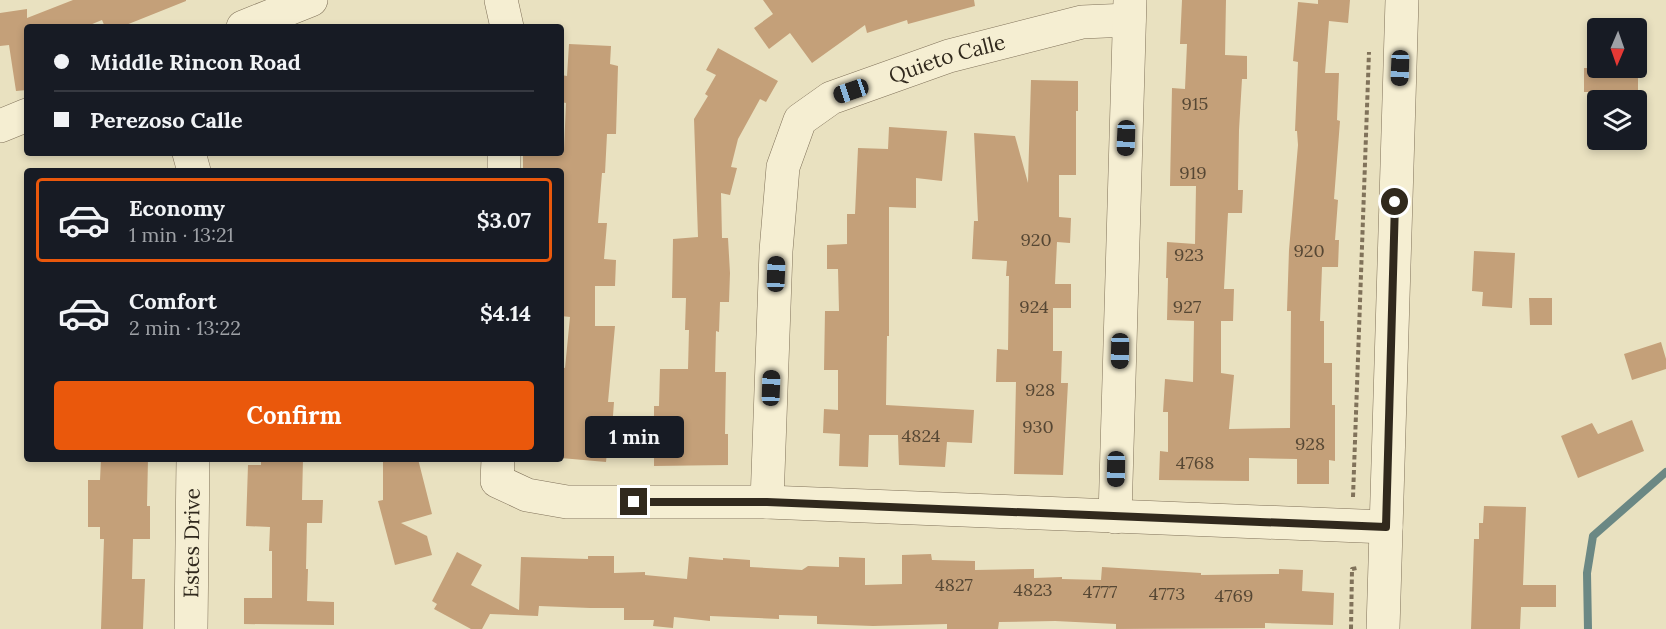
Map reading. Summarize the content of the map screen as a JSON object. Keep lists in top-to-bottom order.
{
  "streets": {
    "street": ["Quieto Calle", "Estes Drive"]
  },
  "house_numbers": [
    "915",
    "919",
    "920",
    "920",
    "923",
    "924",
    "927",
    "928",
    "930",
    "4824",
    "928",
    "4768",
    "4827",
    "4823",
    "4777",
    "4773",
    "4769"
  ],
  "north": "bottom",
  "page": {
    "banner": ["Middle Rincon Road", "Perezoso Calle"],
    "list": [
      {
        "name": "Economy",
        "note": "1 min · 13:21",
        "value": "$3.07"
      },
      {
        "name": "Comfort",
        "note": "2 min · 13:22",
        "value": "$4.14"
      }
    ],
    "buttons": "Confirm",
    "bubble": "1 min"
  }
}
